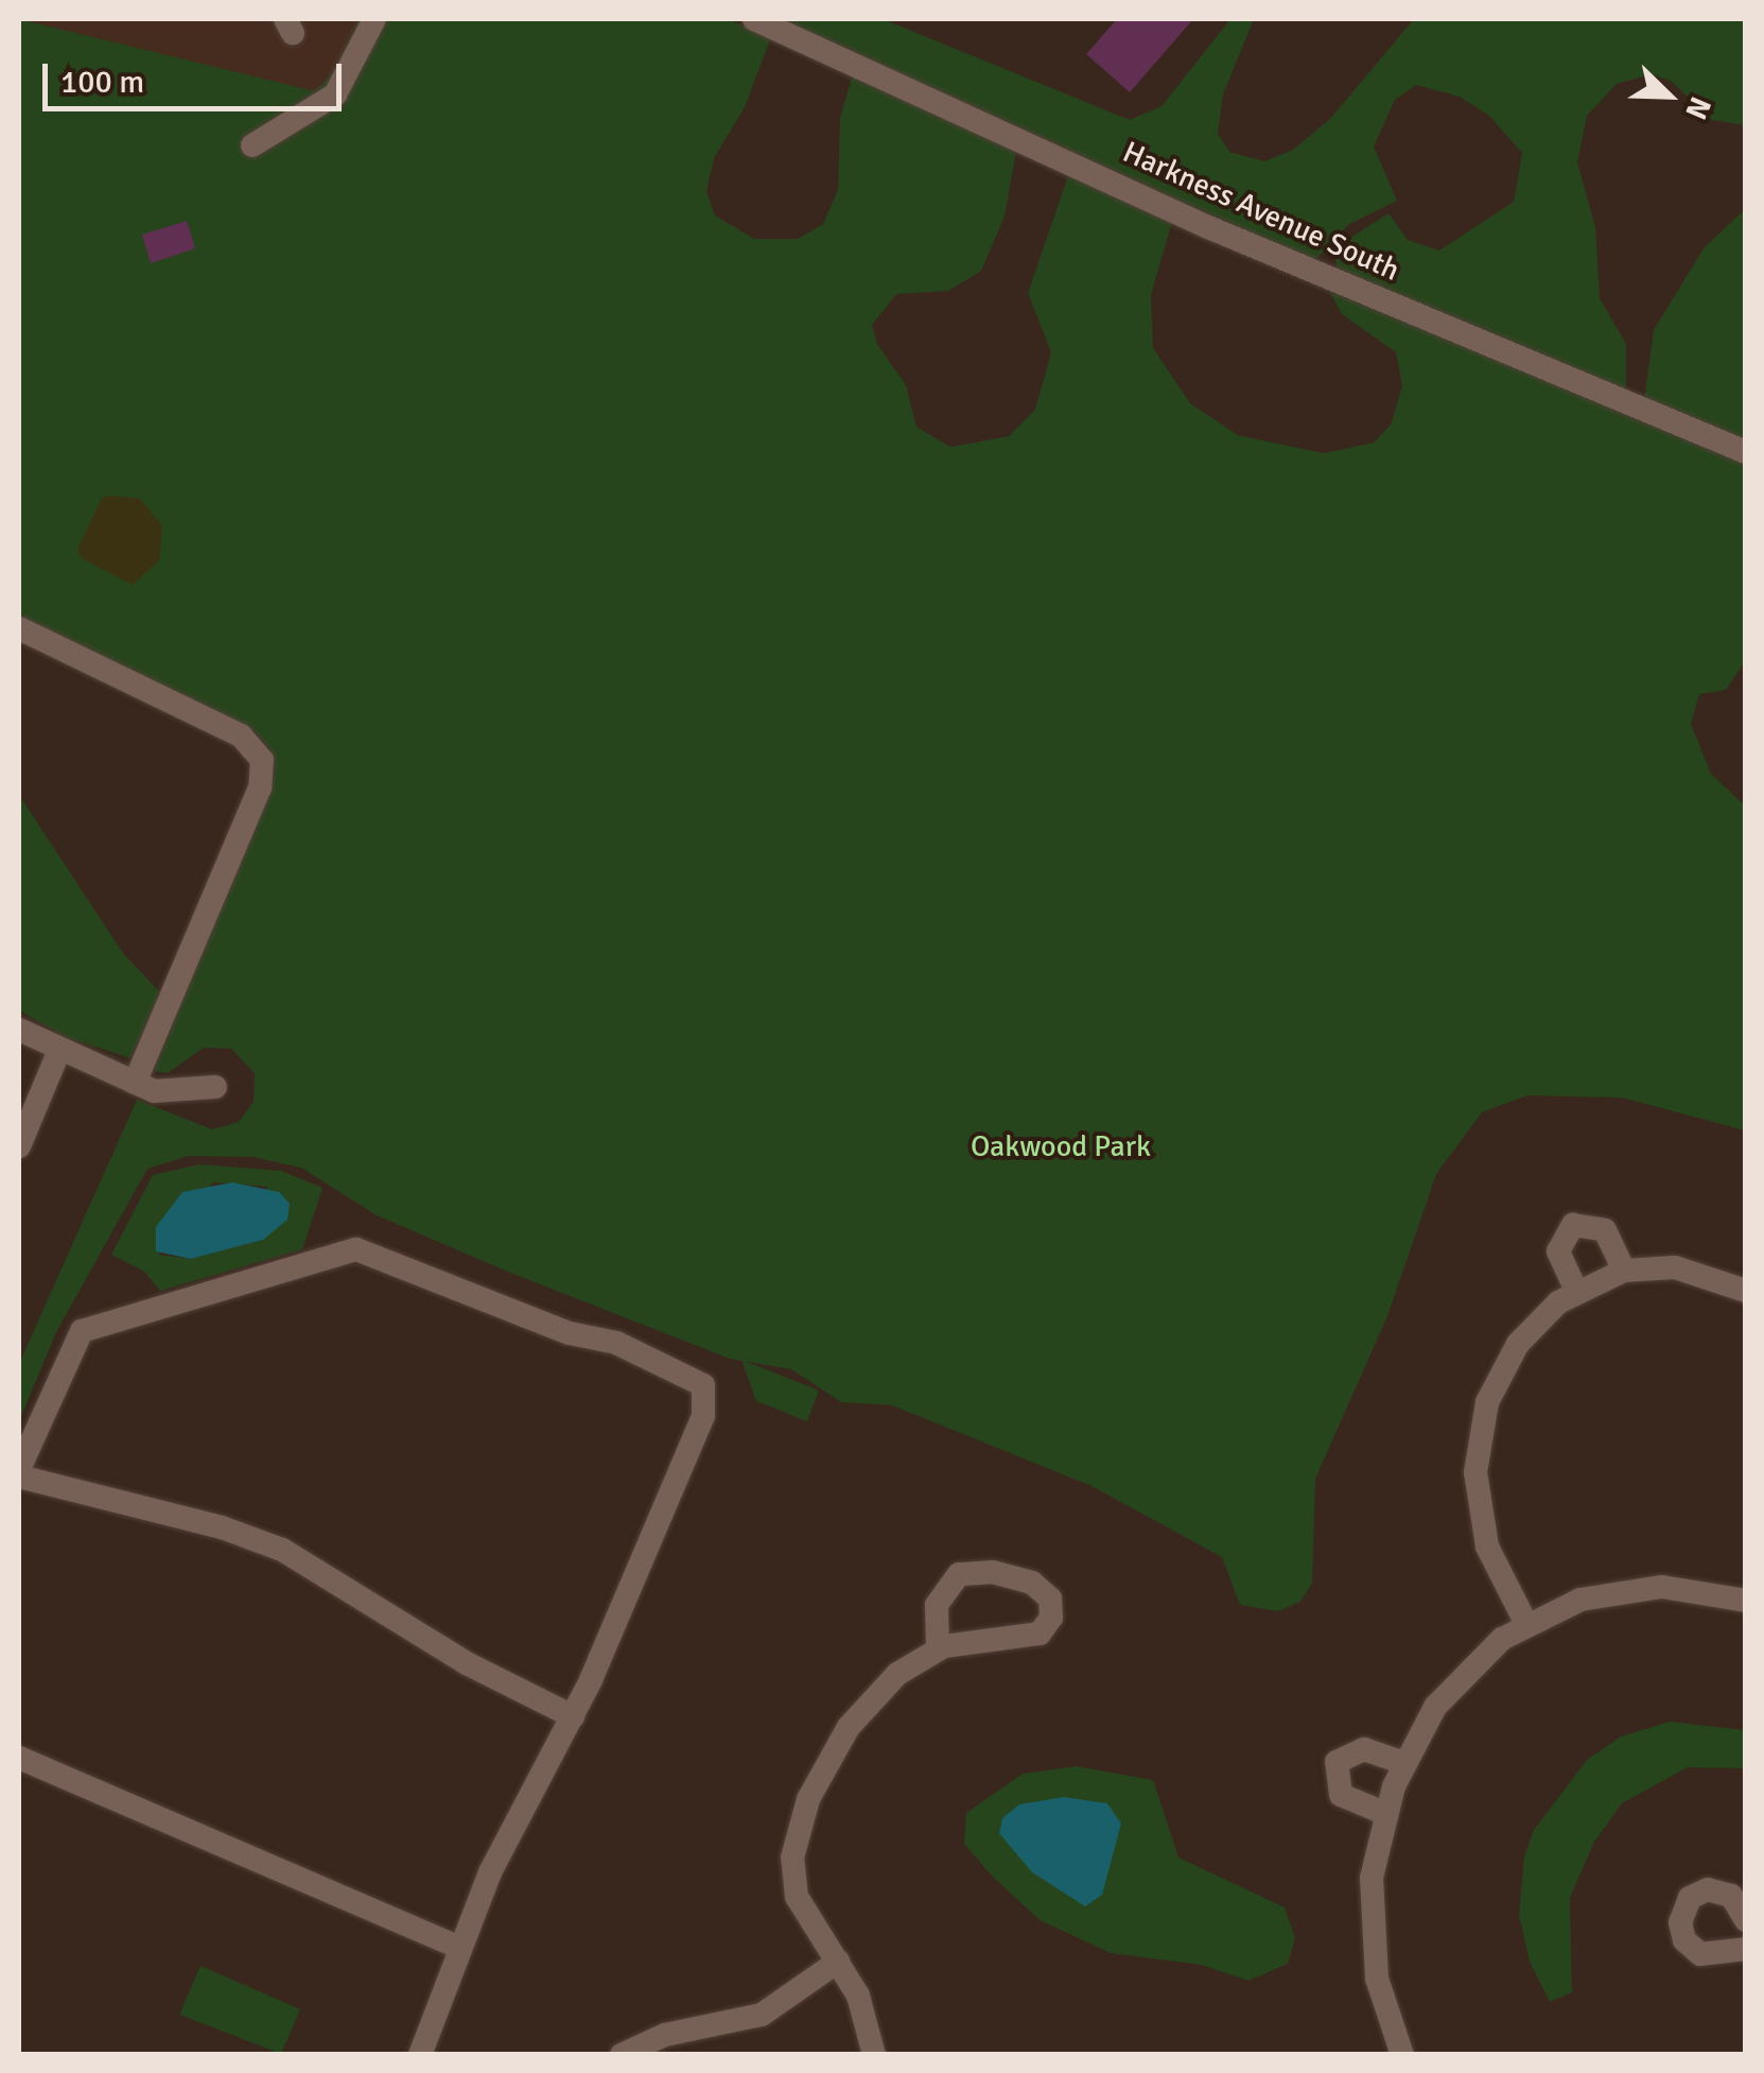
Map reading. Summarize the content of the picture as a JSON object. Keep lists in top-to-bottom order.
{
  "streets": {
    "street": ["Harkness Avenue South"]
  },
  "parks": ["Oakwood Park"],
  "scale_bar": "100 m",
  "north": "bottom right"
}
